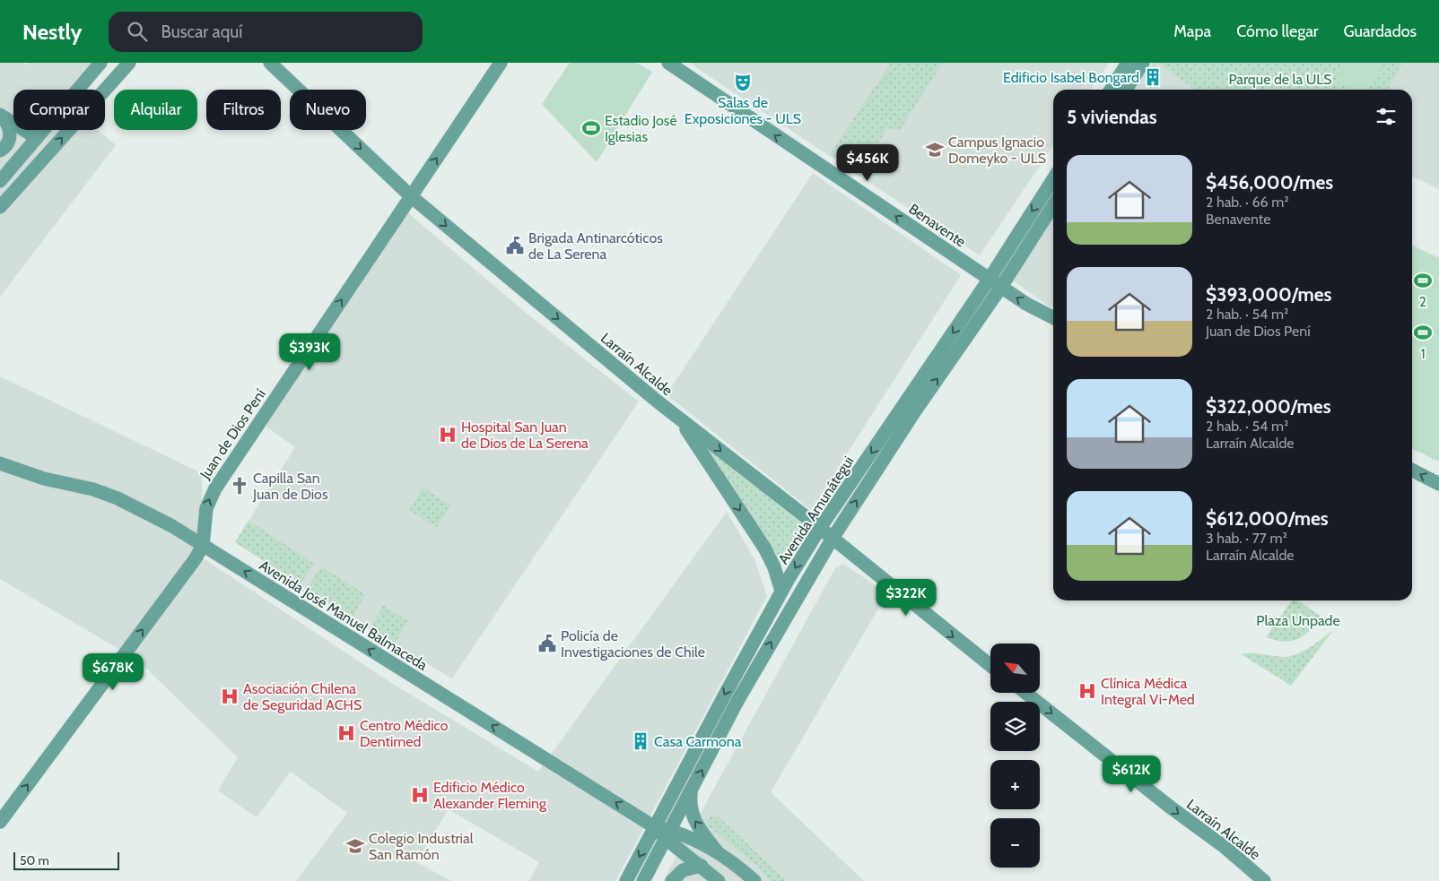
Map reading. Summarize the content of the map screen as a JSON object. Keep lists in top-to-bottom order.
{
  "streets": {
    "main road": [
      "Benavente",
      "Larraín Alcalde",
      "Juan de Dios Pení",
      "Avenida Amunátegui",
      "Avenida José Manuel Balmaceda"
    ]
  },
  "crossings": [
    ["Benavente", "Avenida Amunátegui"],
    ["Larraín Alcalde", "Juan de Dios Pení"],
    ["Larraín Alcalde", "Avenida Amunátegui"],
    ["Juan de Dios Pení", "Avenida José Manuel Balmaceda"],
    ["Avenida Amunátegui", "Avenida José Manuel Balmaceda"]
  ],
  "one_way": [
    "Benavente",
    "Larraín Alcalde",
    "Juan de Dios Pení",
    "Avenida José Manuel Balmaceda"
  ],
  "parks": ["Parque de la ULS", "Plaza Unpade"],
  "places": {
    "building": ["Edificio Isabel Bongard", "Casa Carmona"],
    "theatre": ["Salas de Exposiciones - ULS"],
    "sports": ["Estadio José Iglesias", "2", "1"],
    "school or university": ["Campus Ignacio Domeyko - ULS", "Colegio Industrial San Ramón"],
    "public building": ["Brigada Antinarcóticos de La Serena", "Policía de Investigaciones de Chile"],
    "hospital": [
      "Hospital San Juan de Dios de La Serena",
      "Clínica Médica Integral Vi-Med",
      "Asociación Chilena de Seguridad ACHS",
      "Centro Médico Dentimed",
      "Edificio Médico Alexander Fleming"
    ],
    "church": ["Capilla San Juan de Dios"]
  },
  "scale_bar": "50 m",
  "north": "top left",
  "page": {
    "header": "Nestly",
    "search": "Buscar aquí",
    "nav": ["Mapa", "Cómo llegar", "Guardados"],
    "chip": [
      "Comprar",
      "Alquilar",
      "Filtros",
      "Nuevo"
    ],
    "heading": "5 viviendas",
    "list": [
      {
        "name": "$456,000/mes",
        "note": "2 hab. · 66 m² · Benavente"
      },
      {
        "name": "$393,000/mes",
        "note": "2 hab. · 54 m² · Juan de Dios Pení"
      },
      {
        "name": "$322,000/mes",
        "note": "2 hab. · 54 m² · Larraín Alcalde"
      },
      {
        "name": "$612,000/mes",
        "note": "3 hab. · 77 m² · Larraín Alcalde"
      }
    ],
    "price": [
      "$456K",
      "$393K",
      "$322K",
      "$678K",
      "$612K"
    ],
    "map_buttons": ["+", "−"],
    "scale": "50 m"
  }
}
